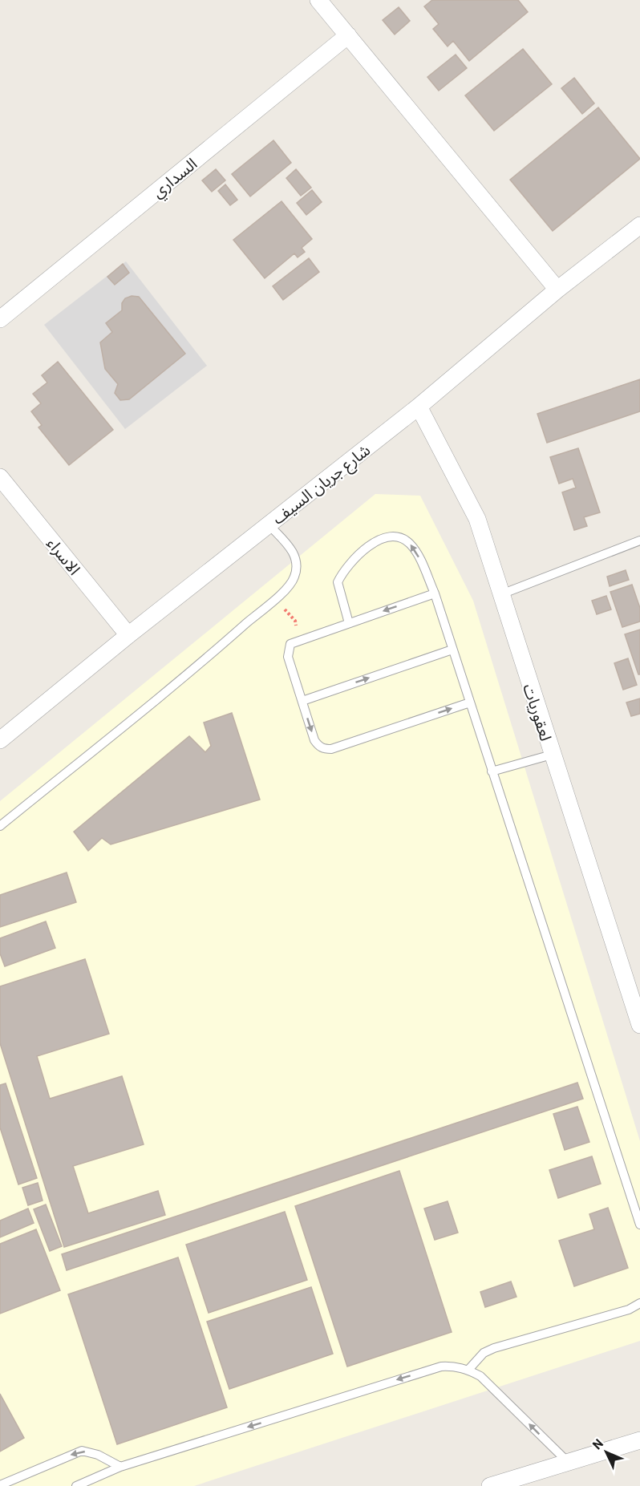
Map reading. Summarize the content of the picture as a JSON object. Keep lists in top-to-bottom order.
{
  "streets": {
    "street": [
      "السداري",
      "شارع جريان السيف",
      "الاسراء",
      "لعقوريات"
    ]
  },
  "crossings": [
    ["شارع جريان السيف", "الاسراء"],
    ["شارع جريان السيف", "لعقوريات"]
  ],
  "north": "top left"
}
